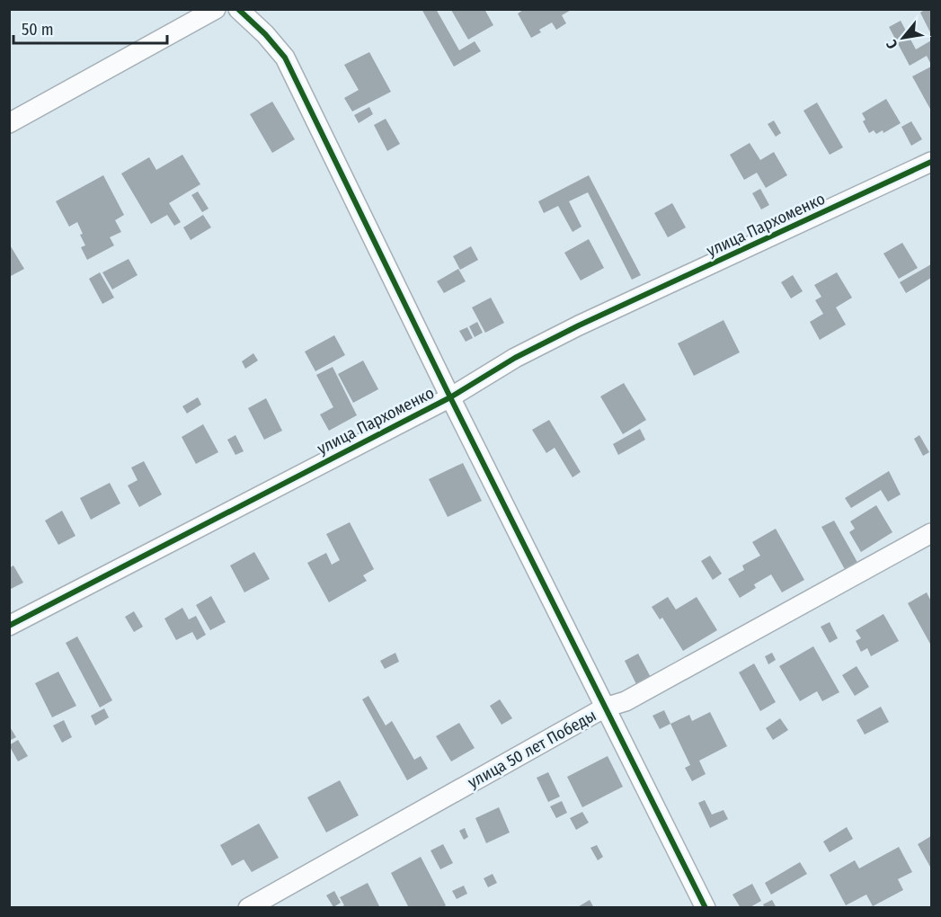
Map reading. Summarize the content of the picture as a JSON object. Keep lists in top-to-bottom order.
{
  "streets": {
    "street": ["улица Пархоменко", "улица 50 лет Победы"]
  },
  "scale_bar": "50 m",
  "north": "bottom left"
}
